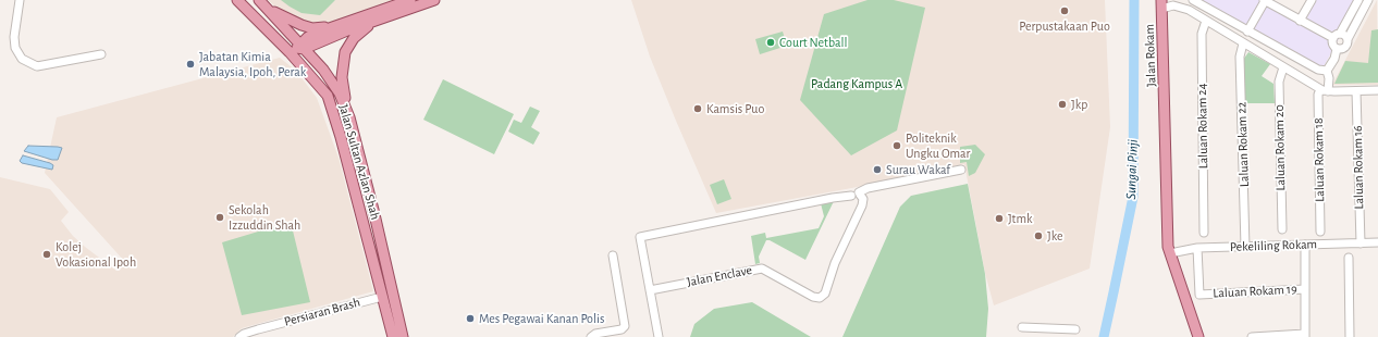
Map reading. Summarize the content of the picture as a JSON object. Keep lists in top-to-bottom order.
{
  "streets": {
    "main road": ["Jalan Rokam", "Jalan Sultan Azlan Shah"],
    "street": [
      "Laluan Rokam 24",
      "Laluan Rokam 22",
      "Laluan Rokam 20",
      "Laluan Rokam 18",
      "Laluan Rokam 16",
      "Pekeliling Rokam",
      "Jalan Enclave",
      "Laluan Rokam 19",
      "Persiaran Brash"
    ]
  },
  "crossings": [
    ["Jalan Rokam", "Laluan Rokam 24"],
    ["Jalan Rokam", "Laluan Rokam 22"],
    ["Jalan Rokam", "Laluan Rokam 20"],
    ["Jalan Rokam", "Laluan Rokam 18"],
    ["Jalan Rokam", "Pekeliling Rokam"],
    ["Laluan Rokam 22", "Pekeliling Rokam"],
    ["Jalan Sultan Azlan Shah", "Persiaran Brash"],
    ["Laluan Rokam 16", "Pekeliling Rokam"],
    ["Pekeliling Rokam", "Laluan Rokam 19"]
  ],
  "water": ["Sungai Pinji"],
  "parks": ["Padang Kampus A"],
  "places": [
    "Perpustakaan Puo",
    "Court Netball",
    "Jabatan Kimia Malaysia, Ipoh, Perak",
    "Jkp",
    "Kamsis Puo",
    "Politeknik Ungku Omar",
    "Surau Wakaf",
    "Sekolah Izzuddin Shah",
    "Jtmk",
    "Jke",
    "Kolej Vokasional Ipoh",
    "Mes Pegawai Kanan Polis"
  ]
}
